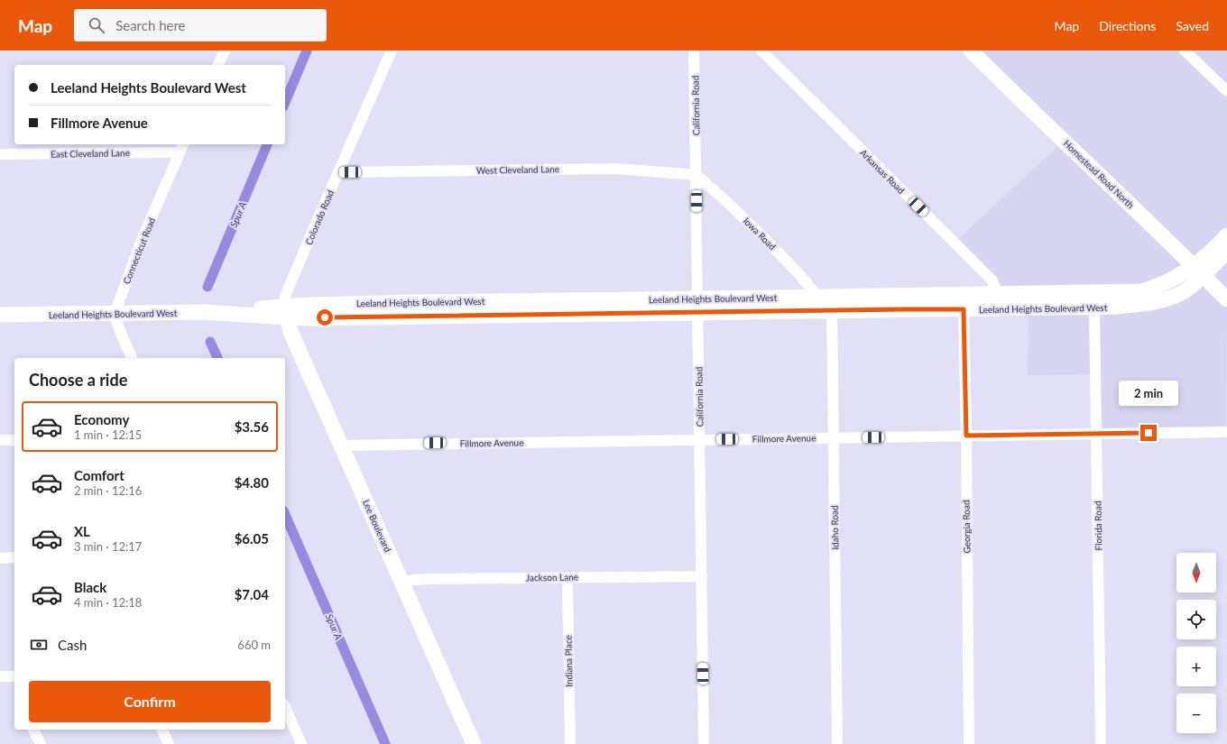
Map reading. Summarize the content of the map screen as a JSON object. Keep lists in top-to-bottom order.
{
  "streets": {
    "main road": ["Homestead Road North", "Leeland Heights Boulevard West", "Lee Boulevard"],
    "street": [
      "California Road",
      "East Cleveland Lane",
      "West Cleveland Lane",
      "Arkansas Road",
      "Colorado Road",
      "Iowa Road",
      "Connecticut Road",
      "Fillmore Avenue",
      "Florida Road",
      "Georgia Road",
      "Idaho Road",
      "Jackson Lane",
      "Indiana Place"
    ]
  },
  "crossings": [
    ["California Road", "West Cleveland Lane"],
    ["California Road", "Iowa Road"],
    ["California Road", "Leeland Heights Boulevard West"],
    ["California Road", "Fillmore Avenue"],
    ["California Road", "Jackson Lane"],
    ["East Cleveland Lane", "Connecticut Road"],
    ["West Cleveland Lane", "Colorado Road"],
    ["West Cleveland Lane", "Iowa Road"],
    ["Arkansas Road", "Leeland Heights Boulevard West"],
    ["Homestead Road North", "Leeland Heights Boulevard West"],
    ["Colorado Road", "Leeland Heights Boulevard West"],
    ["Colorado Road", "Lee Boulevard"],
    ["Iowa Road", "Leeland Heights Boulevard West"],
    ["Connecticut Road", "Leeland Heights Boulevard West"],
    ["Leeland Heights Boulevard West", "Lee Boulevard"],
    ["Leeland Heights Boulevard West", "Florida Road"],
    ["Leeland Heights Boulevard West", "Georgia Road"],
    ["Leeland Heights Boulevard West", "Idaho Road"],
    ["Fillmore Avenue", "Lee Boulevard"],
    ["Fillmore Avenue", "Florida Road"],
    ["Fillmore Avenue", "Georgia Road"],
    ["Fillmore Avenue", "Idaho Road"],
    ["Lee Boulevard", "Jackson Lane"],
    ["Jackson Lane", "Indiana Place"]
  ],
  "water": ["Spur A"],
  "north": "bottom",
  "page": {
    "header": "Map",
    "search": "Search here",
    "nav": ["Map", "Directions", "Saved"],
    "banner": ["Leeland Heights Boulevard West", "Fillmore Avenue"],
    "heading": "Choose a ride",
    "bubble": "2 min",
    "list": [
      {
        "name": "Economy",
        "note": "1 min · 12:15",
        "value": "$3.56"
      },
      {
        "name": "Comfort",
        "note": "2 min · 12:16",
        "value": "$4.80"
      },
      {
        "name": "XL",
        "note": "3 min · 12:17",
        "value": "$6.05"
      },
      {
        "name": "Black",
        "note": "4 min · 12:18",
        "value": "$7.04"
      }
    ],
    "map_buttons": ["+", "−"],
    "pay": ["Cash", "660 m"],
    "buttons": "Confirm"
  }
}
